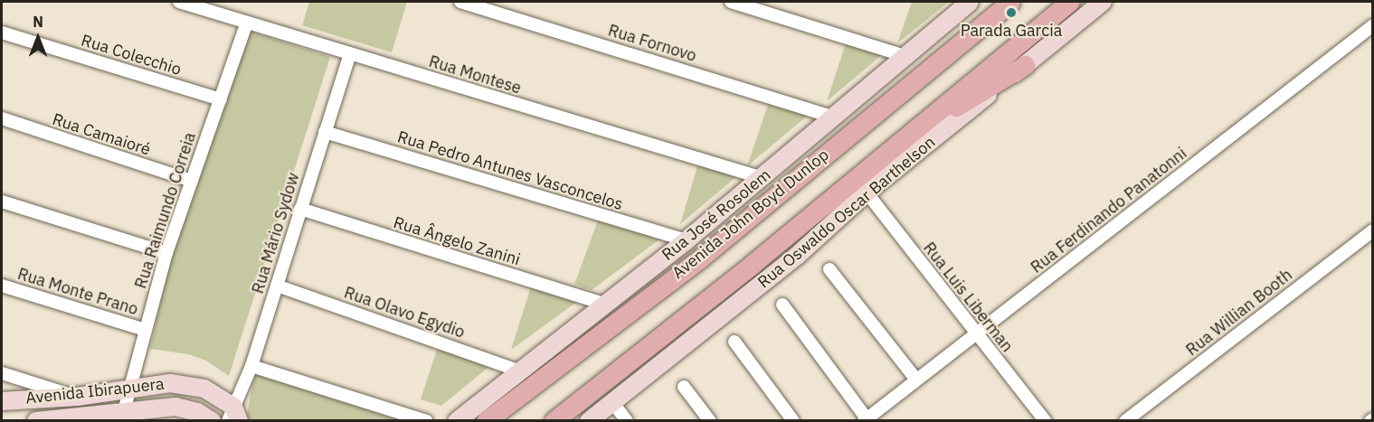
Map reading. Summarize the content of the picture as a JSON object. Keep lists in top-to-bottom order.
{
  "streets": {
    "main road": ["Avenida John Boyd Dunlop"],
    "street": [
      "Rua Fornovo",
      "Rua Colecchio",
      "Rua Montese",
      "Rua Camaioré",
      "Rua Pedro Antunes Vasconcelos",
      "Rua Raimundo Correia",
      "Rua Ferdinando Panatonni",
      "Rua Oswaldo Oscar Barthelson",
      "Rua José Rosolem",
      "Rua Mário Sydow",
      "Rua Ângelo Zanini",
      "Rua Monte Prano",
      "Rua Luis Liberman",
      "Rua Olavo Egydio",
      "Rua Willian Booth",
      "Avenida Ibirapuera"
    ]
  },
  "crossings": [
    ["Rua Fornovo", "Rua José Rosolem"],
    ["Rua Colecchio", "Rua Raimundo Correia"],
    ["Rua Montese", "Rua Raimundo Correia"],
    ["Rua Montese", "Rua José Rosolem"],
    ["Rua Montese", "Rua Mário Sydow"],
    ["Rua Camaioré", "Rua Raimundo Correia"],
    ["Rua Pedro Antunes Vasconcelos", "Rua José Rosolem"],
    ["Rua Pedro Antunes Vasconcelos", "Rua Mário Sydow"],
    ["Rua Raimundo Correia", "Rua Monte Prano"],
    ["Rua Raimundo Correia", "Avenida Ibirapuera"],
    ["Rua Ferdinando Panatonni", "Rua Luis Liberman"],
    ["Rua Oswaldo Oscar Barthelson", "Rua Luis Liberman"],
    ["Rua José Rosolem", "Rua Ângelo Zanini"],
    ["Rua José Rosolem", "Rua Olavo Egydio"],
    ["Rua Mário Sydow", "Rua Ângelo Zanini"],
    ["Rua Mário Sydow", "Rua Olavo Egydio"],
    ["Rua Mário Sydow", "Avenida Ibirapuera"]
  ],
  "places": ["Parada Garcia"],
  "north": "top"
}
